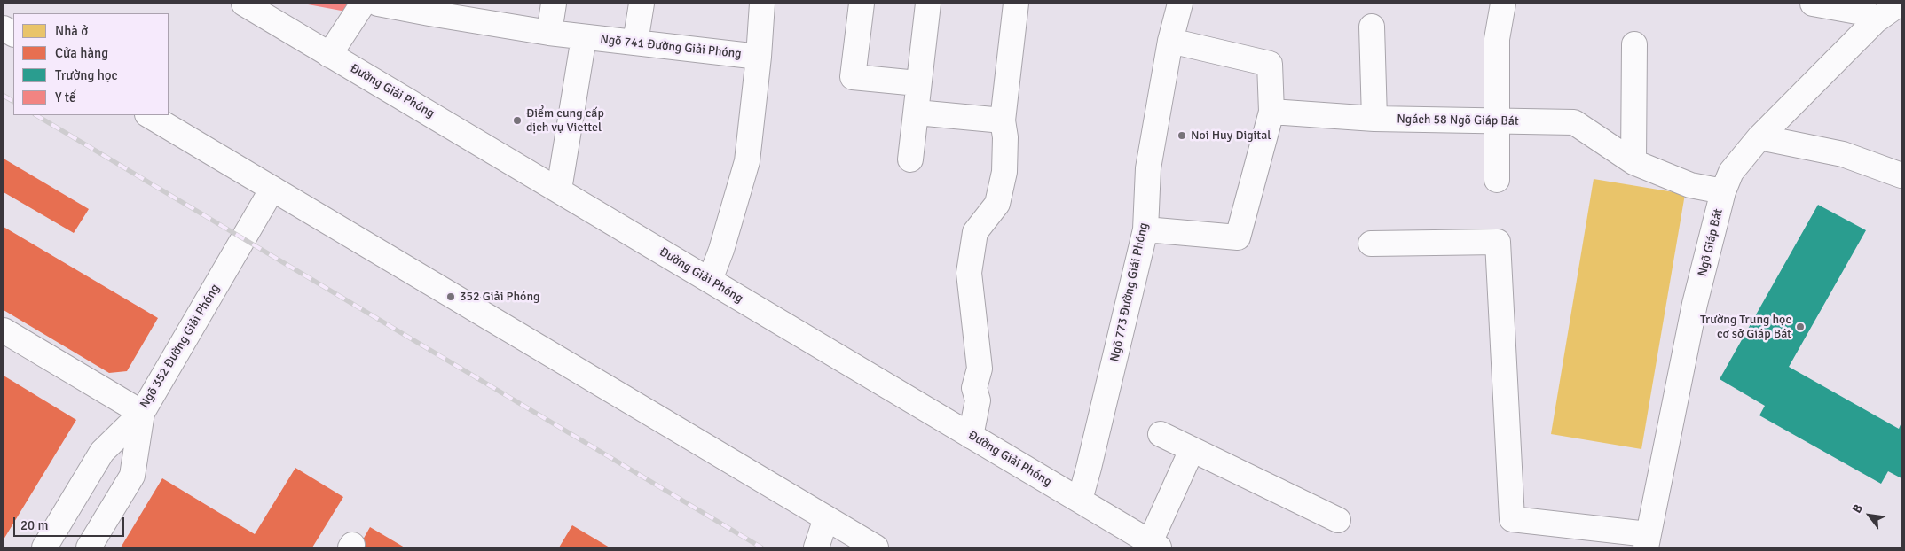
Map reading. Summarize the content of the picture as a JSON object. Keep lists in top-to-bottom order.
{
  "streets": {
    "main road": [
      "Ngõ 741 Đường Giải Phóng",
      "Đường Giải Phóng",
      "Ngách 58 Ngõ Giáp Bát",
      "Ngõ Giáp Bát",
      "Ngõ 773 Đường Giải Phóng",
      "Ngõ 352 Đường Giải Phóng"
    ]
  },
  "crossings": [
    ["Ngõ 741 Đường Giải Phóng", "Đường Giải Phóng"],
    ["Đường Giải Phóng", "Ngõ 773 Đường Giải Phóng"],
    ["Ngách 58 Ngõ Giáp Bát", "Ngõ Giáp Bát"]
  ],
  "places": [
    "Điểm cung cấp dịch vụ Viettel",
    "Noi Huy Digital",
    "352 Giải Phóng",
    "Trường Trung học cơ sở Giáp Bát"
  ],
  "legend": [
    "Nhà ở",
    "Cửa hàng",
    "Trường học",
    "Y tế"
  ],
  "scale_bar": "20 m",
  "north": "top left"
}
